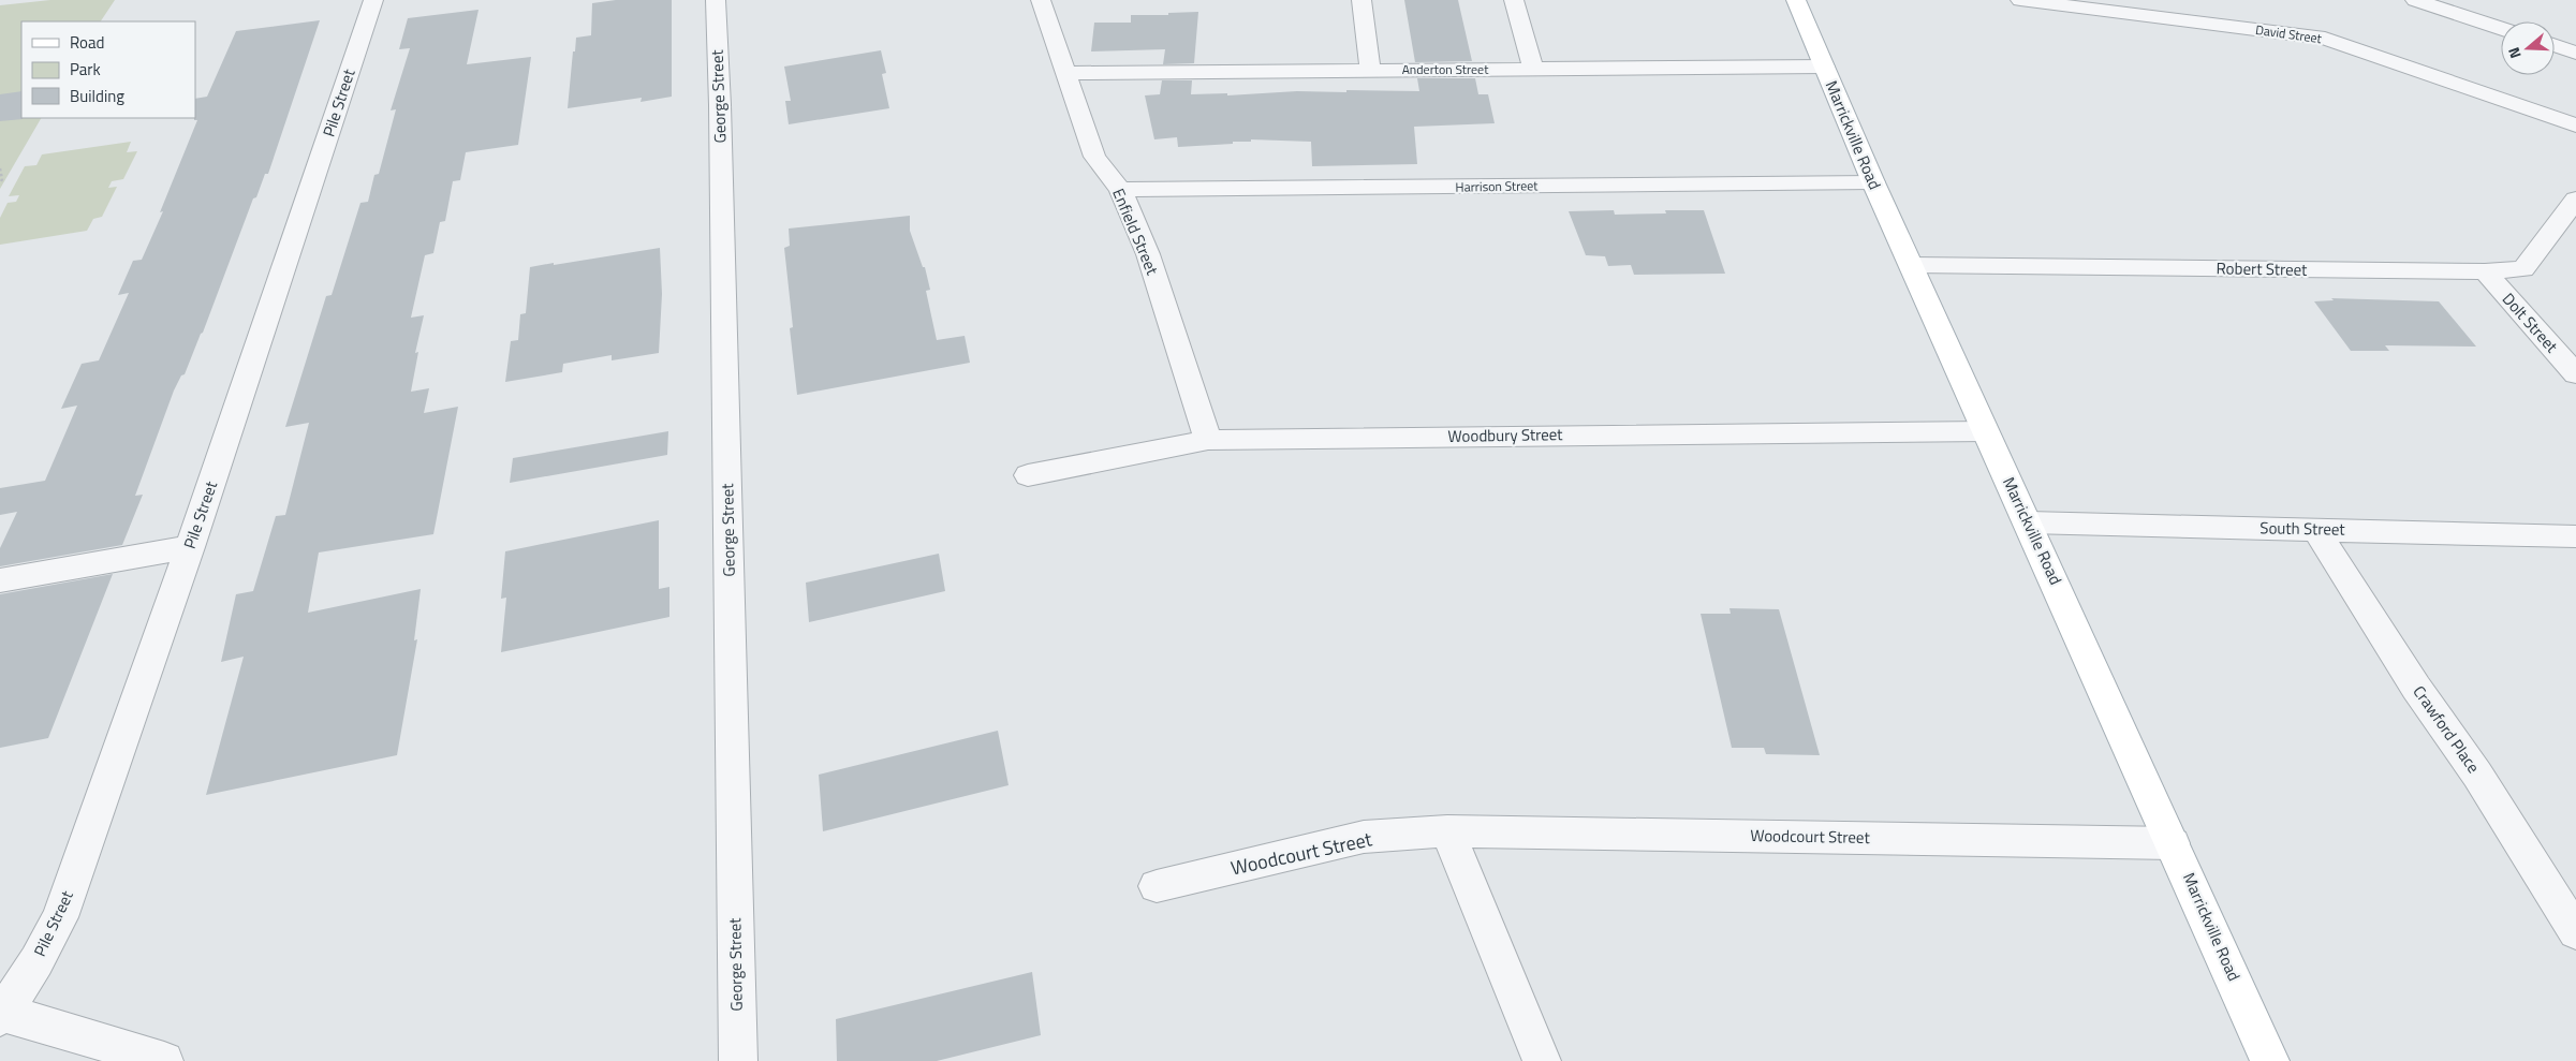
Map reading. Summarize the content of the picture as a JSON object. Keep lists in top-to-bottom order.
{
  "streets": {
    "main road": ["Marrickville Road"],
    "street": [
      "David Street",
      "Anderton Street",
      "George Street",
      "Pile Street",
      "Harrison Street",
      "Enfield Street",
      "Robert Street",
      "Dolt Street",
      "Woodbury Street",
      "South Street",
      "Crawford Place",
      "Woodcourt Street"
    ]
  },
  "crossings": [
    ["Anderton Street", "Marrickville Road"],
    ["Anderton Street", "Enfield Street"],
    ["Marrickville Road", "Harrison Street"],
    ["Marrickville Road", "Robert Street"],
    ["Marrickville Road", "Woodbury Street"],
    ["Marrickville Road", "South Street"],
    ["Marrickville Road", "Woodcourt Street"],
    ["Harrison Street", "Enfield Street"],
    ["Enfield Street", "Woodbury Street"],
    ["Robert Street", "Dolt Street"],
    ["South Street", "Crawford Place"]
  ],
  "legend": ["Road", "Park", "Building"],
  "north": "left"
}
